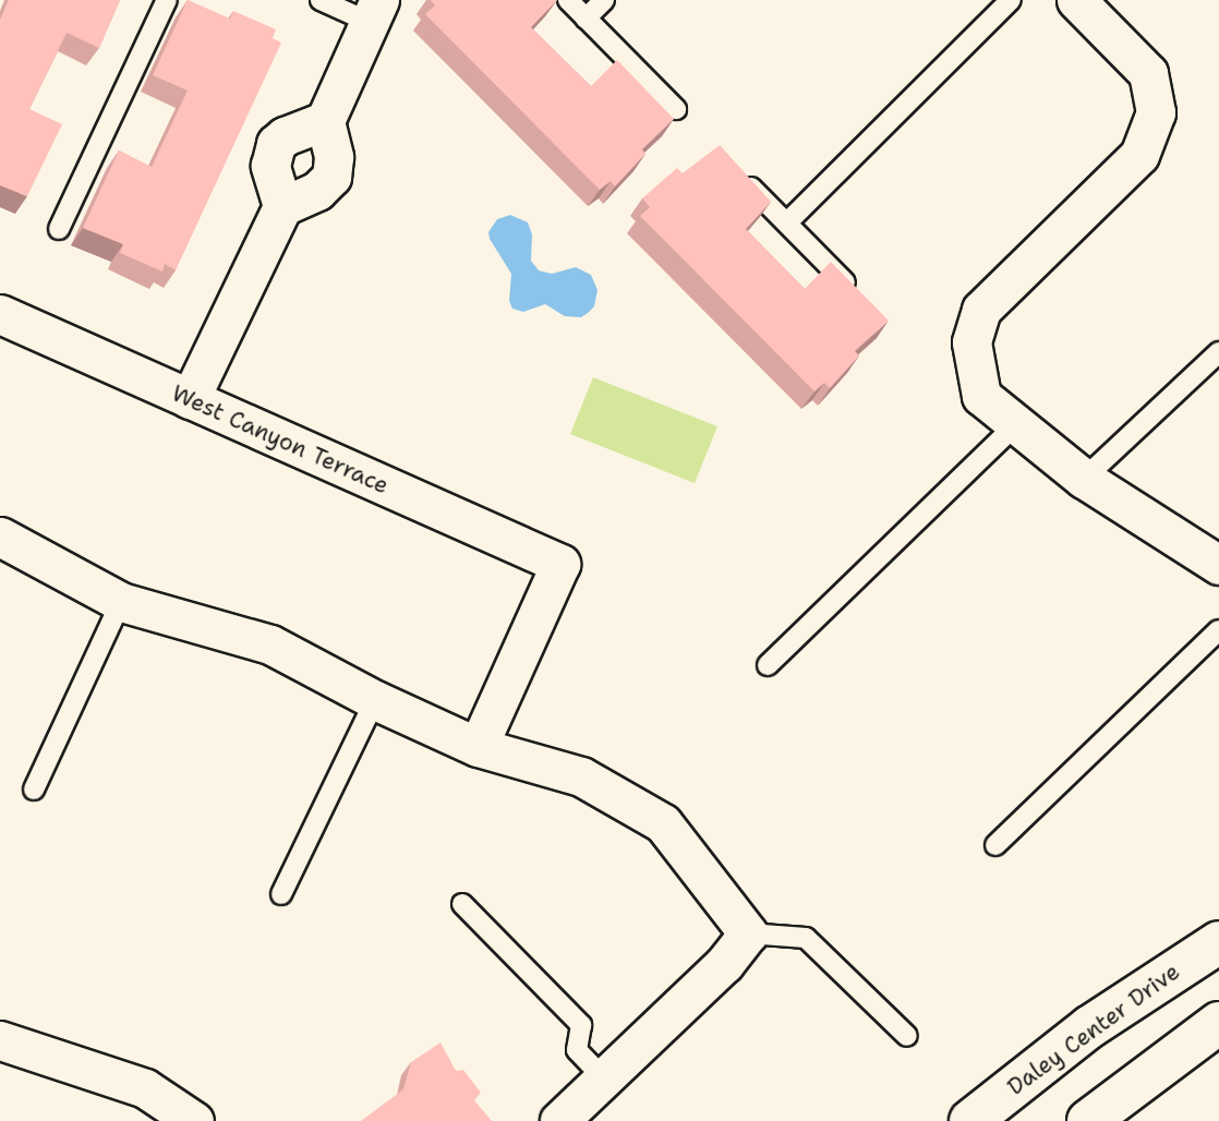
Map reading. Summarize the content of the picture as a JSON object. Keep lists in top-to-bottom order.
{
  "streets": {
    "main road": ["Daley Center Drive"],
    "street": ["West Canyon Terrace"]
  }
}
